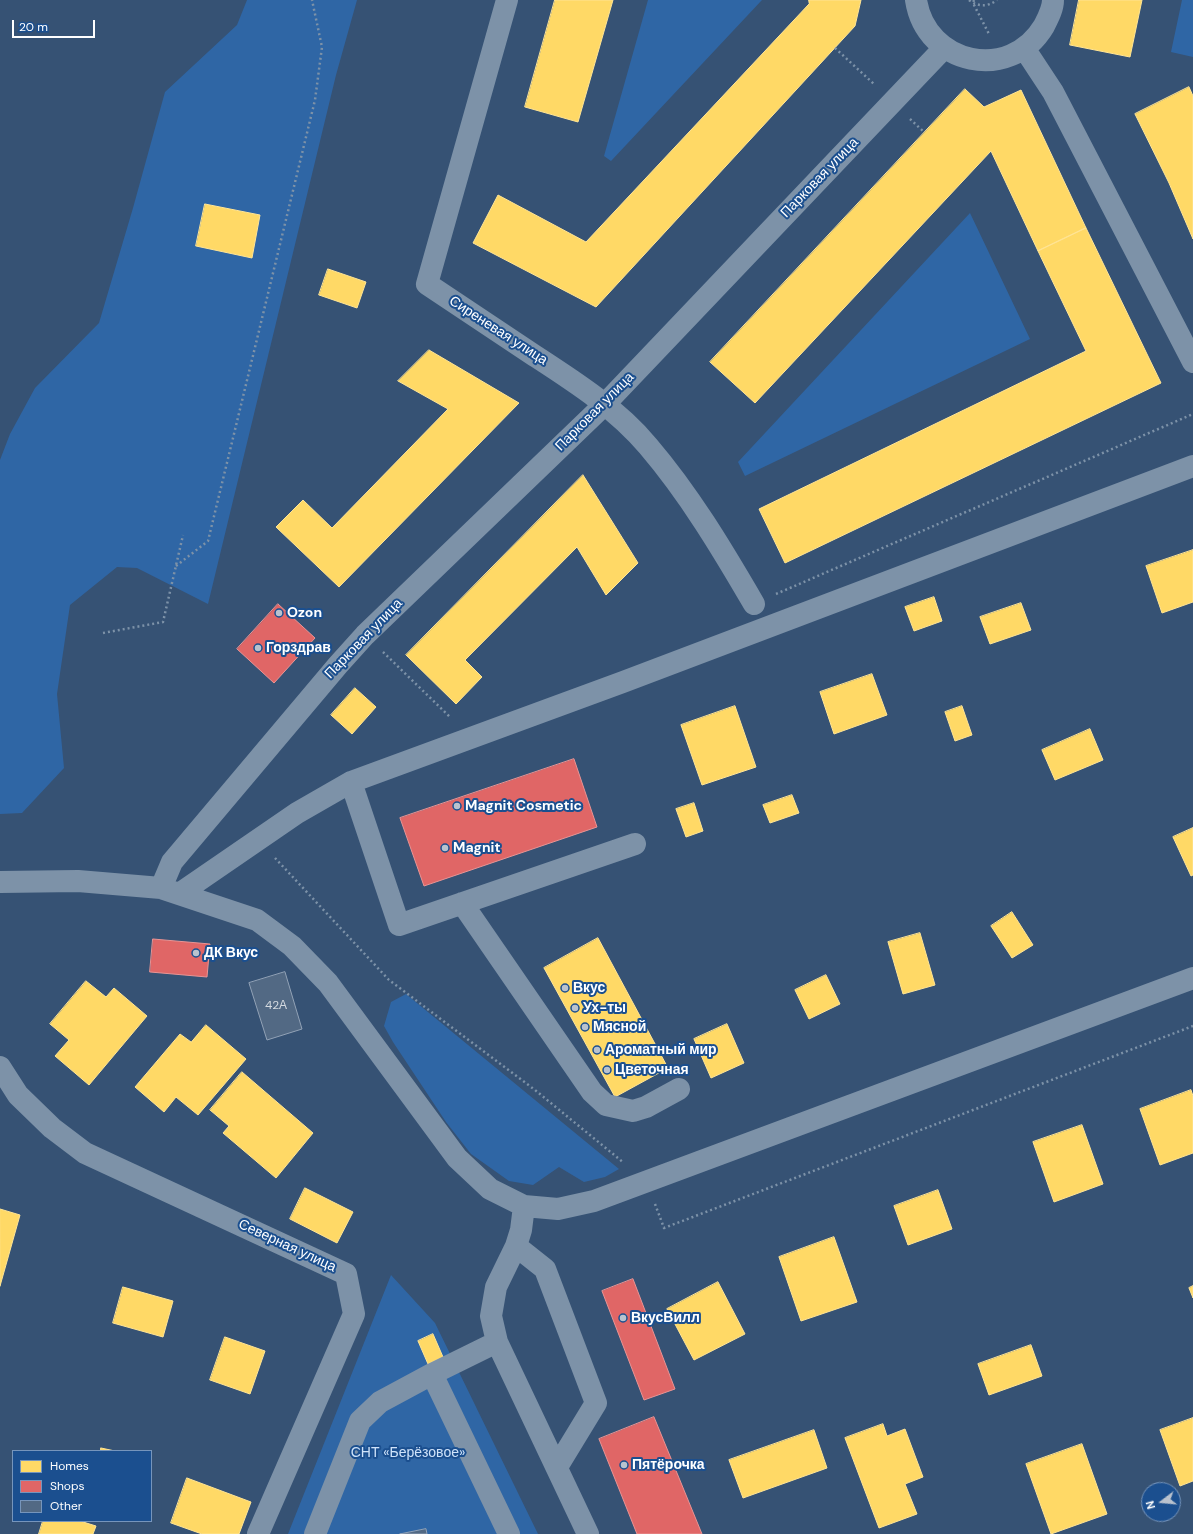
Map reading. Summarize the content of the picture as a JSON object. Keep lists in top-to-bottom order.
{
  "streets": {
    "street": ["Парковая улица", "Сиреневая улица", "Северная улица"]
  },
  "crossings": [
    ["Парковая улица", "Сиреневая улица"]
  ],
  "parks": ["СНТ «Берёзовое»"],
  "places": [
    "Ozon",
    "Горздрав",
    "Magnit Cosmetic",
    "Magnit",
    "ДК Вкус",
    "Вкус",
    "Ух-ты",
    "Мясной",
    "Ароматный мир",
    "Цветочная",
    "ВкусВилл",
    "Пятёрочка"
  ],
  "house_numbers": ["42А"],
  "legend": ["Homes", "Shops", "Other"],
  "scale_bar": "20 m",
  "north": "left"
}
